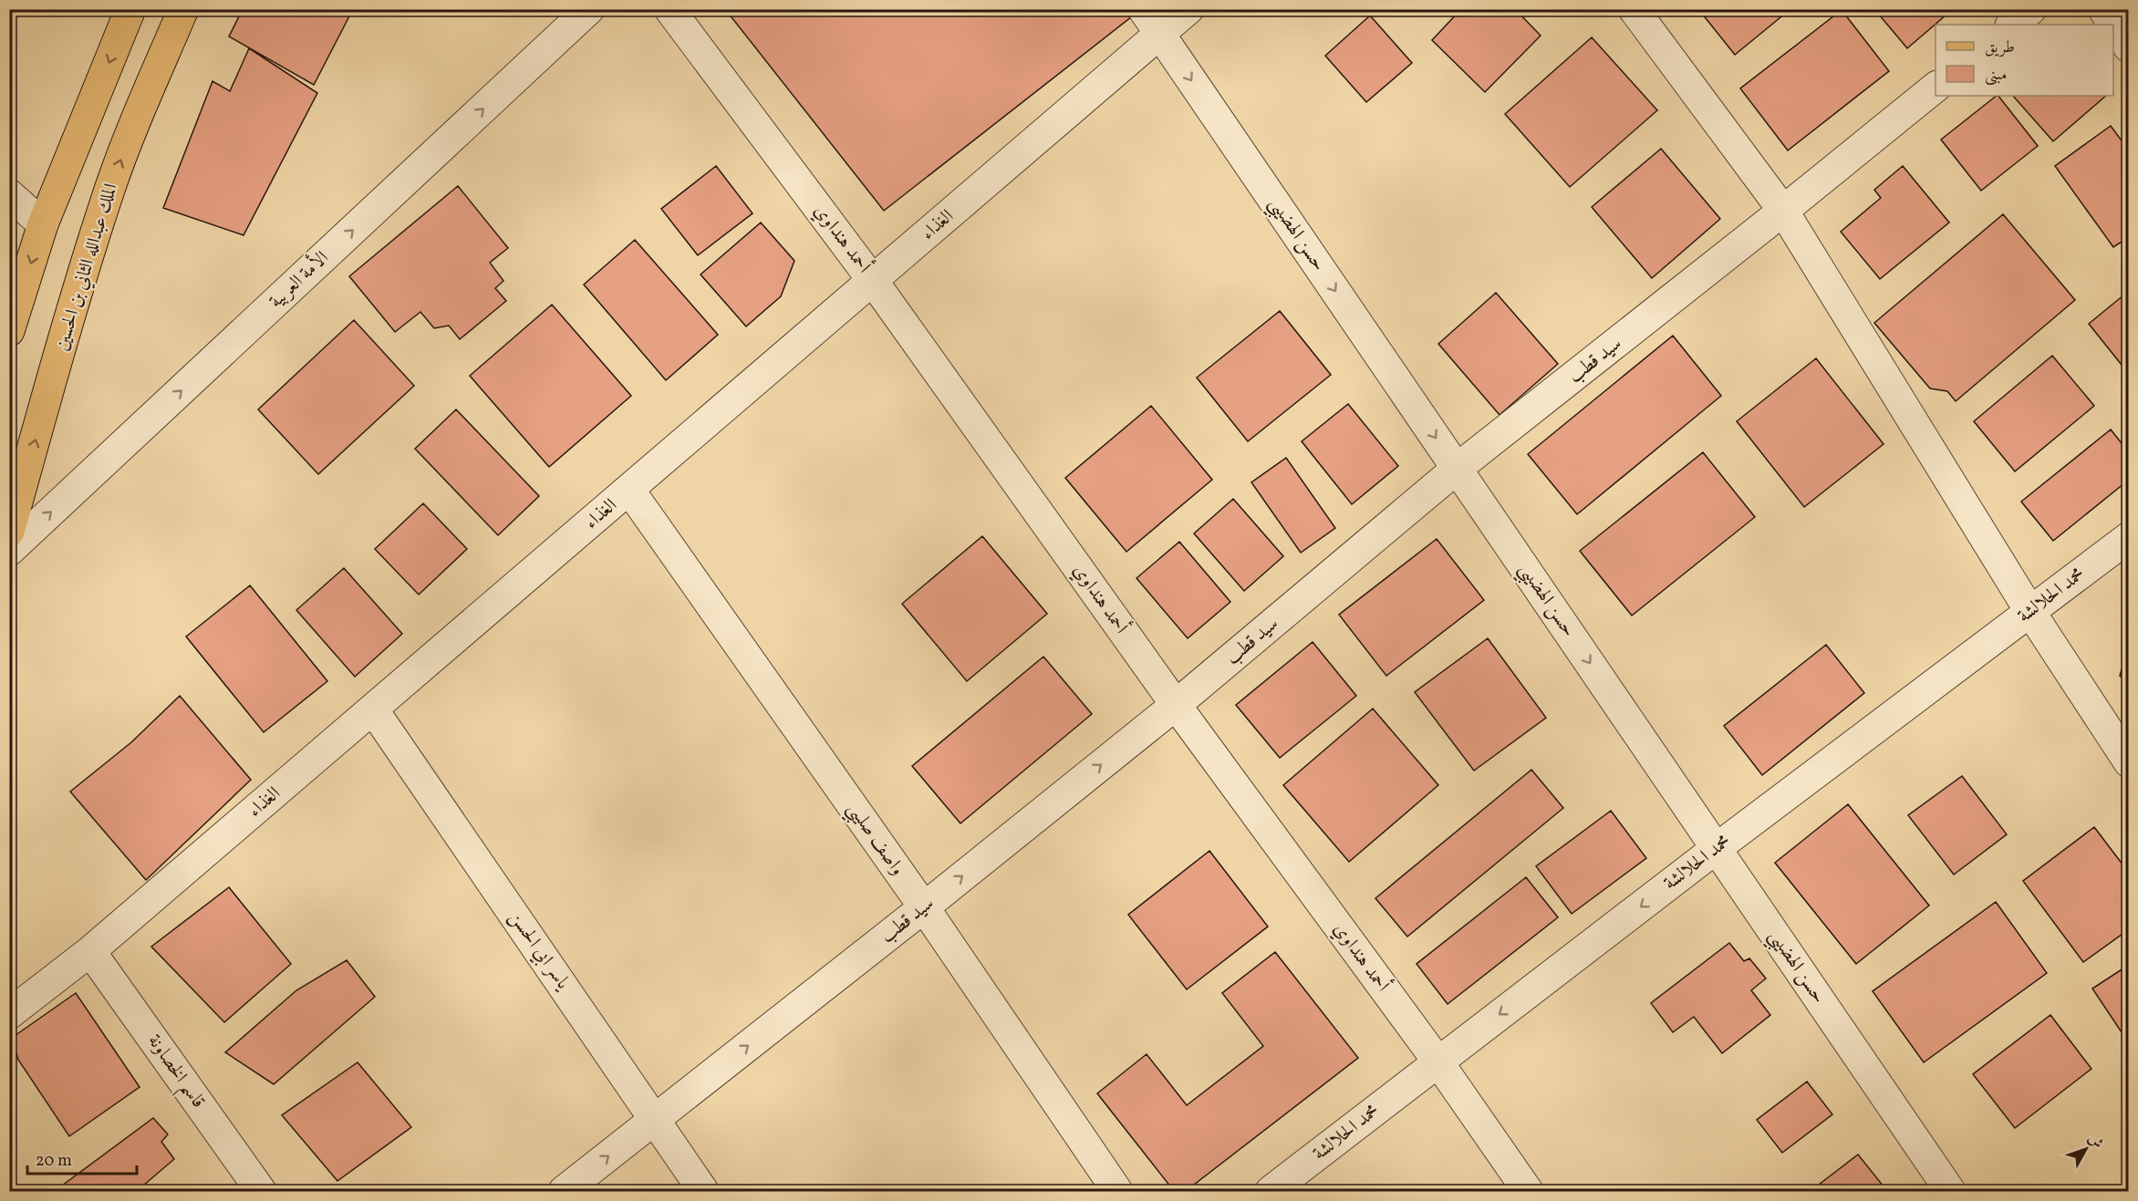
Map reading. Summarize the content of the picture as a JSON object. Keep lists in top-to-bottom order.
{
  "streets": {
    "main road": ["الملك عبدالله الثاني بن الحسين"],
    "street": [
      "الغذاء",
      "حسن الهضيبي",
      "أحمد هنداوي",
      "الأمة العربية",
      "سيد قطب",
      "محمد الحلالشة",
      "واصف صليبي",
      "ياسر ابي الحسن",
      "قاسم الخصاونة"
    ]
  },
  "crossings": [
    ["الغذاء", "حسن الهضيبي"],
    ["الغذاء", "أحمد هنداوي"],
    ["الغذاء", "واصف صليبي"],
    ["الغذاء", "ياسر ابي الحسن"],
    ["الغذاء", "قاسم الخصاونة"],
    ["حسن الهضيبي", "سيد قطب"],
    ["حسن الهضيبي", "محمد الحلالشة"],
    ["أحمد هنداوي", "سيد قطب"],
    ["أحمد هنداوي", "محمد الحلالشة"],
    ["سيد قطب", "واصف صليبي"],
    ["سيد قطب", "ياسر ابي الحسن"]
  ],
  "one_way": ["حسن الهضيبي", "الأمة العربية", "سيد قطب"],
  "legend": ["طريق", "مبنى"],
  "scale_bar": "20 m",
  "north": "top right"
}
